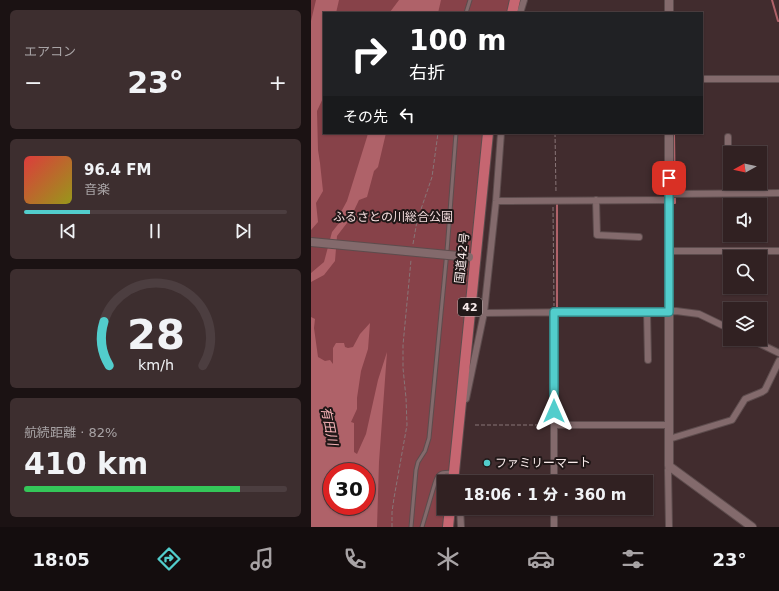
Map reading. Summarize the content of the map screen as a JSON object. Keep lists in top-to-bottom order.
{
  "streets": {
    "highway": ["国道42号", "42"]
  },
  "water": ["有田川"],
  "parks": ["ふるさとの川総合公園"],
  "places": ["ファミリーマート"],
  "north": "left",
  "page": {
    "tile": [
      "エアコン",
      ["航続距離 · 82%", "410 km"]
    ],
    "turn": ["100 m", "右折"],
    "heat": ["−", "23°", "+"],
    "then": "その先",
    "song": ["96.4 FM", "音楽"],
    "limit": "30",
    "trip": "18:06 · 1 分 · 360 m",
    "tabs": ["18:05", "23°"],
    "gauge": ["28", "km/h"]
  }
}
